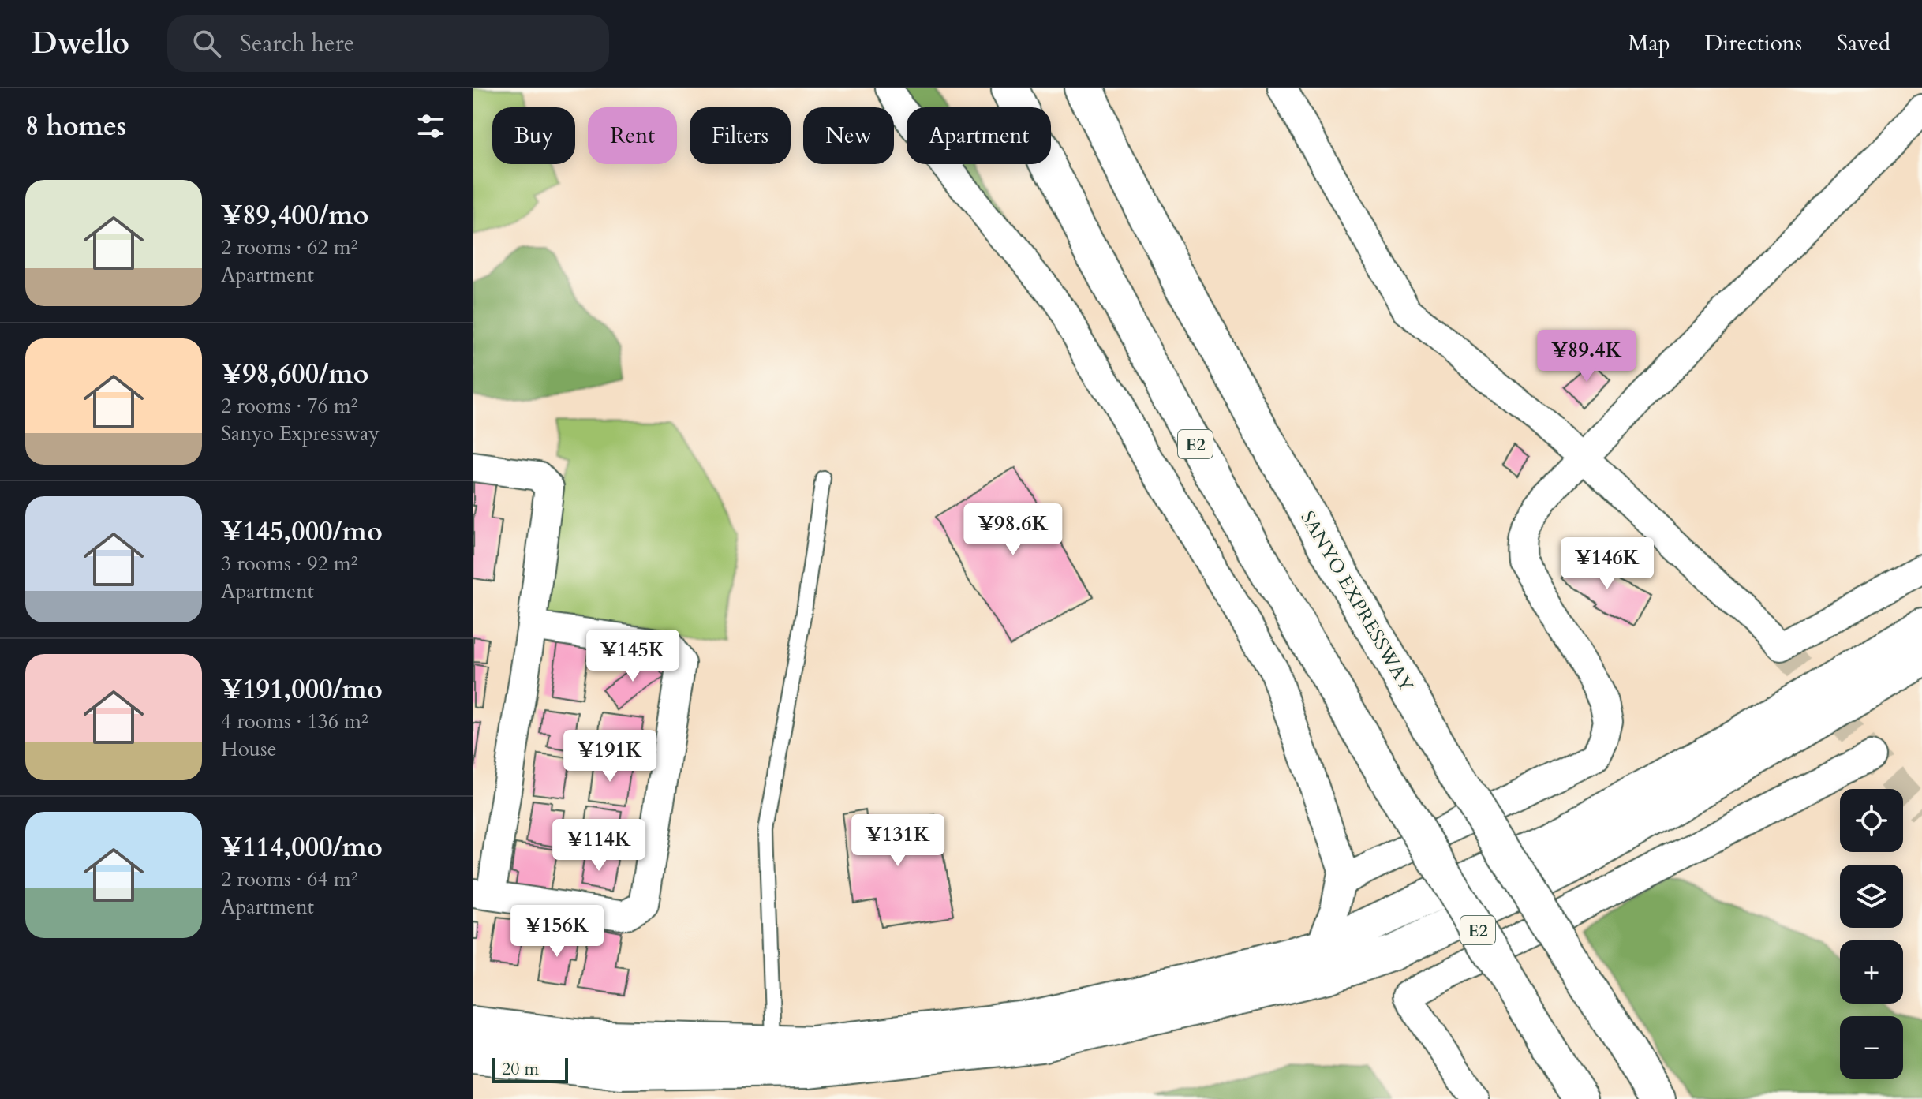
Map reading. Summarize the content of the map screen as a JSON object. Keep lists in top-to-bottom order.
{
  "streets": {
    "main road": ["E2", "SANYO EXPRESSWAY"]
  },
  "scale_bar": "20 m",
  "page": {
    "header": "Dwello",
    "search": "Search here",
    "nav": ["Map", "Directions", "Saved"],
    "heading": "8 homes",
    "chip": [
      "Buy",
      "Rent",
      "Filters",
      "New",
      "Apartment"
    ],
    "list": [
      {
        "name": "¥89,400/mo",
        "note": "2 rooms · 62 m² · Apartment"
      },
      {
        "name": "¥98,600/mo",
        "note": "2 rooms · 76 m² · Sanyo Expressway"
      },
      {
        "name": "¥145,000/mo",
        "note": "3 rooms · 92 m² · Apartment"
      },
      {
        "name": "¥191,000/mo",
        "note": "4 rooms · 136 m² · House"
      },
      {
        "name": "¥114,000/mo",
        "note": "2 rooms · 64 m² · Apartment"
      }
    ],
    "price": [
      "¥89.4K",
      "¥98.6K",
      "¥146K",
      "¥145K",
      "¥191K",
      "¥131K",
      "¥114K",
      "¥156K"
    ],
    "map_buttons": ["+", "−"],
    "scale": "20 m"
  }
}
